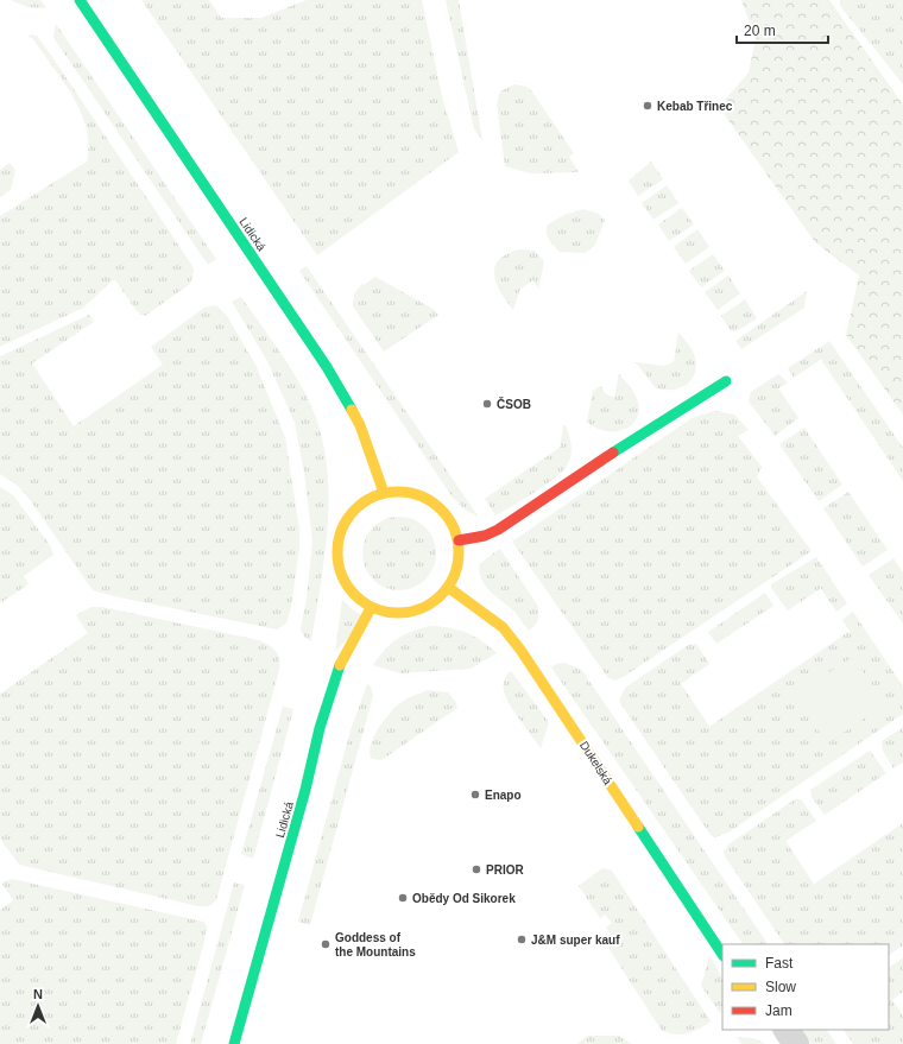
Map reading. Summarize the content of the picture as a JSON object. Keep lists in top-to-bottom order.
{
  "streets": {
    "street": ["Lidická", "Dukelská"]
  },
  "crossings": [
    ["Lidická", "Dukelská"]
  ],
  "places": [
    "Kebab Třinec",
    "ČSOB",
    "Enapo",
    "PRIOR",
    "Obědy Od Sikorek",
    "J&M super kauf",
    "Goddess of the Mountains"
  ],
  "legend": ["Fast", "Slow", "Jam"],
  "scale_bar": "20 m",
  "north": "top"
}
